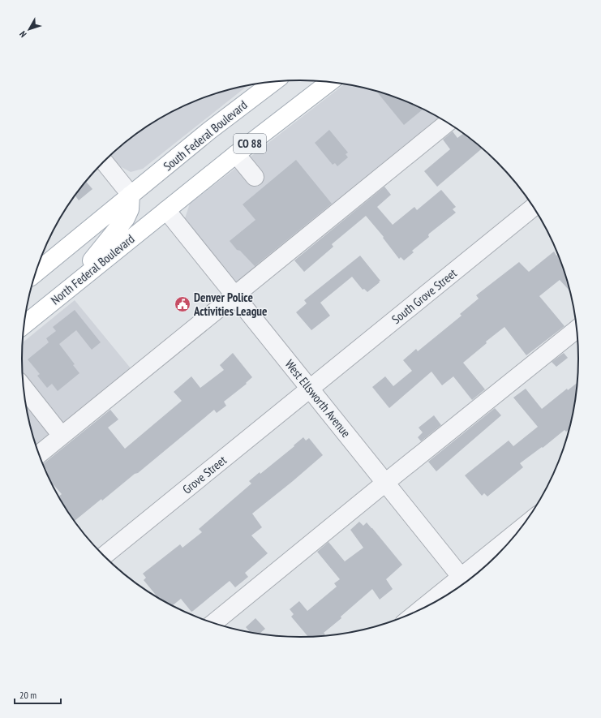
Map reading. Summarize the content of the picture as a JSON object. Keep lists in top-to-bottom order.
{
  "streets": {
    "main road": ["South Federal Boulevard", "CO 88", "North Federal Boulevard"],
    "street": ["South Grove Street", "West Ellsworth Avenue", "Grove Street"]
  },
  "crossings": [
    ["South Federal Boulevard", "CO 88"],
    ["CO 88", "North Federal Boulevard"],
    ["CO 88", "West Ellsworth Avenue"],
    ["North Federal Boulevard", "West Ellsworth Avenue"],
    ["South Grove Street", "West Ellsworth Avenue"],
    ["South Grove Street", "Grove Street"],
    ["West Ellsworth Avenue", "Grove Street"]
  ],
  "places": {
    "public building": ["Denver Police Activities League"]
  },
  "scale_bar": "20 m",
  "north": "bottom left"
}
